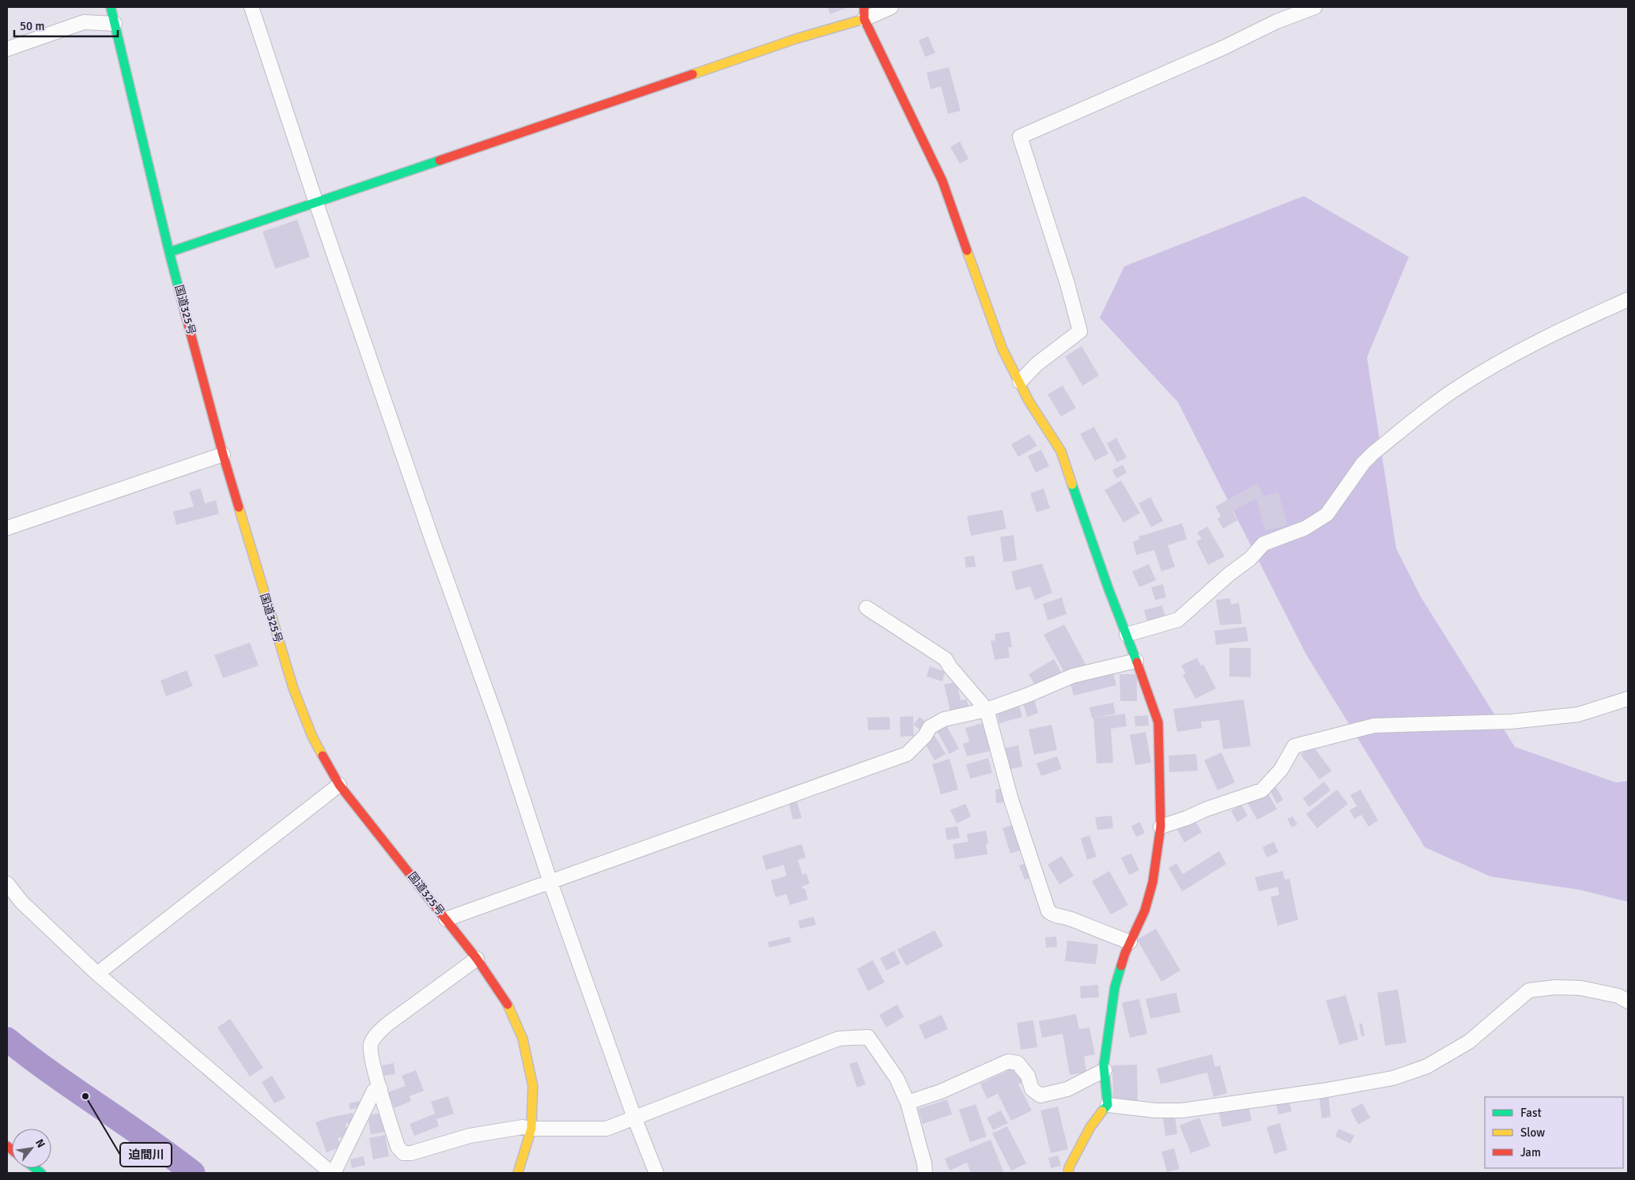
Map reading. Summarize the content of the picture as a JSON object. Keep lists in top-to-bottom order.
{
  "streets": {
    "main road": ["国道325号"]
  },
  "places": ["迫間川"],
  "legend": ["Fast", "Slow", "Jam"],
  "scale_bar": "50 m",
  "north": "top right"
}
